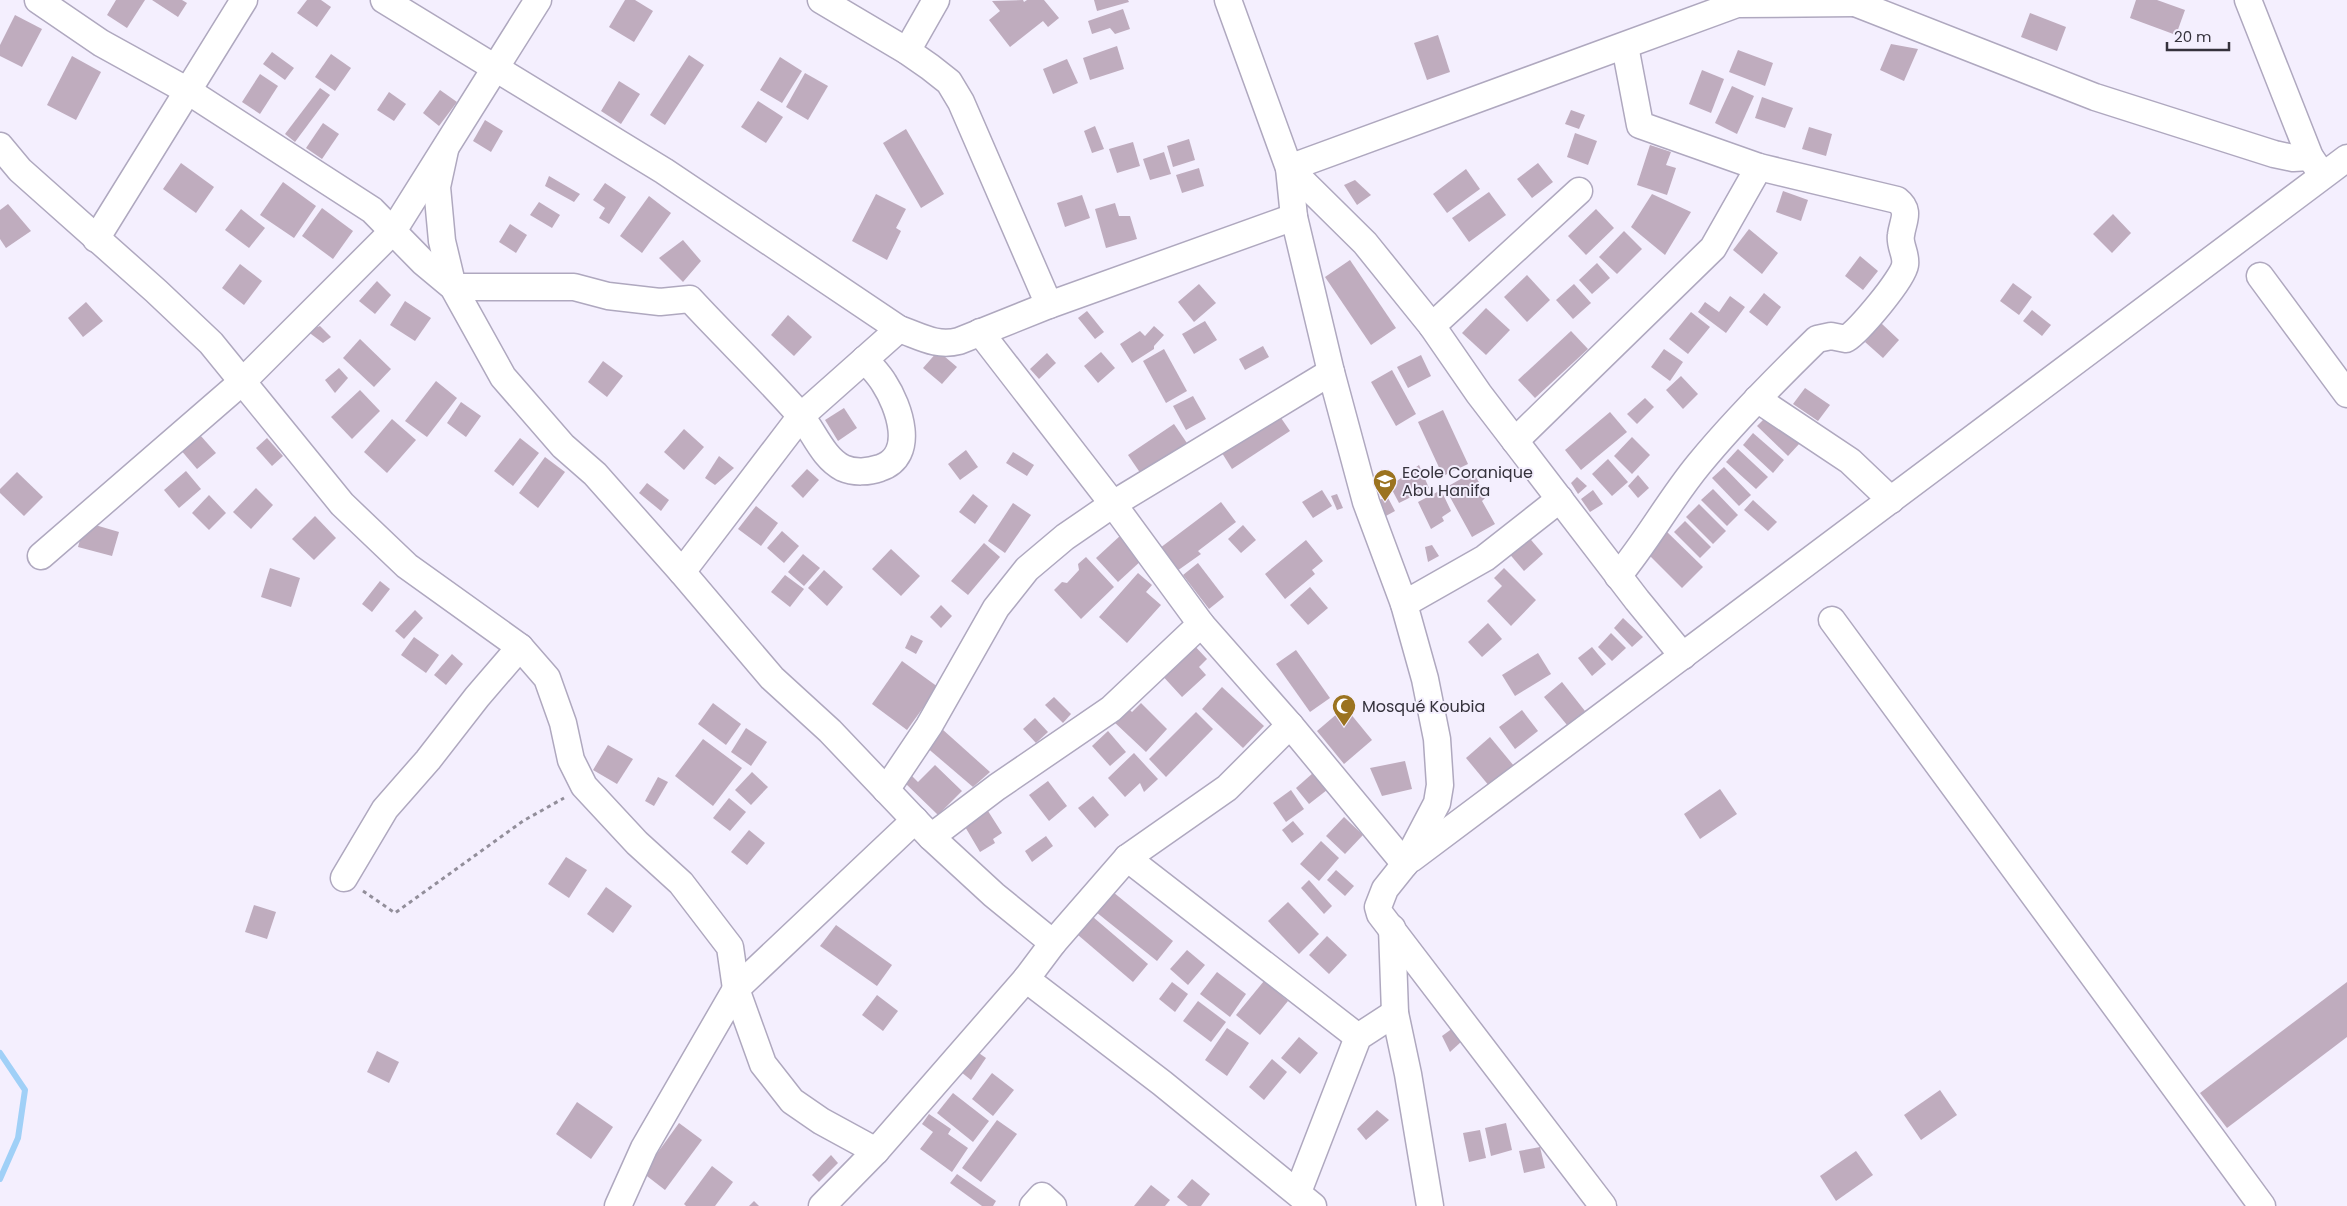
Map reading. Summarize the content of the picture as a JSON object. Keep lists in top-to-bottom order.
{
  "places": {
    "school or university": ["Ecole Coranique Abu Hanifa"],
    "mosque": ["Mosqué Koubia"]
  },
  "scale_bar": "20 m"
}
